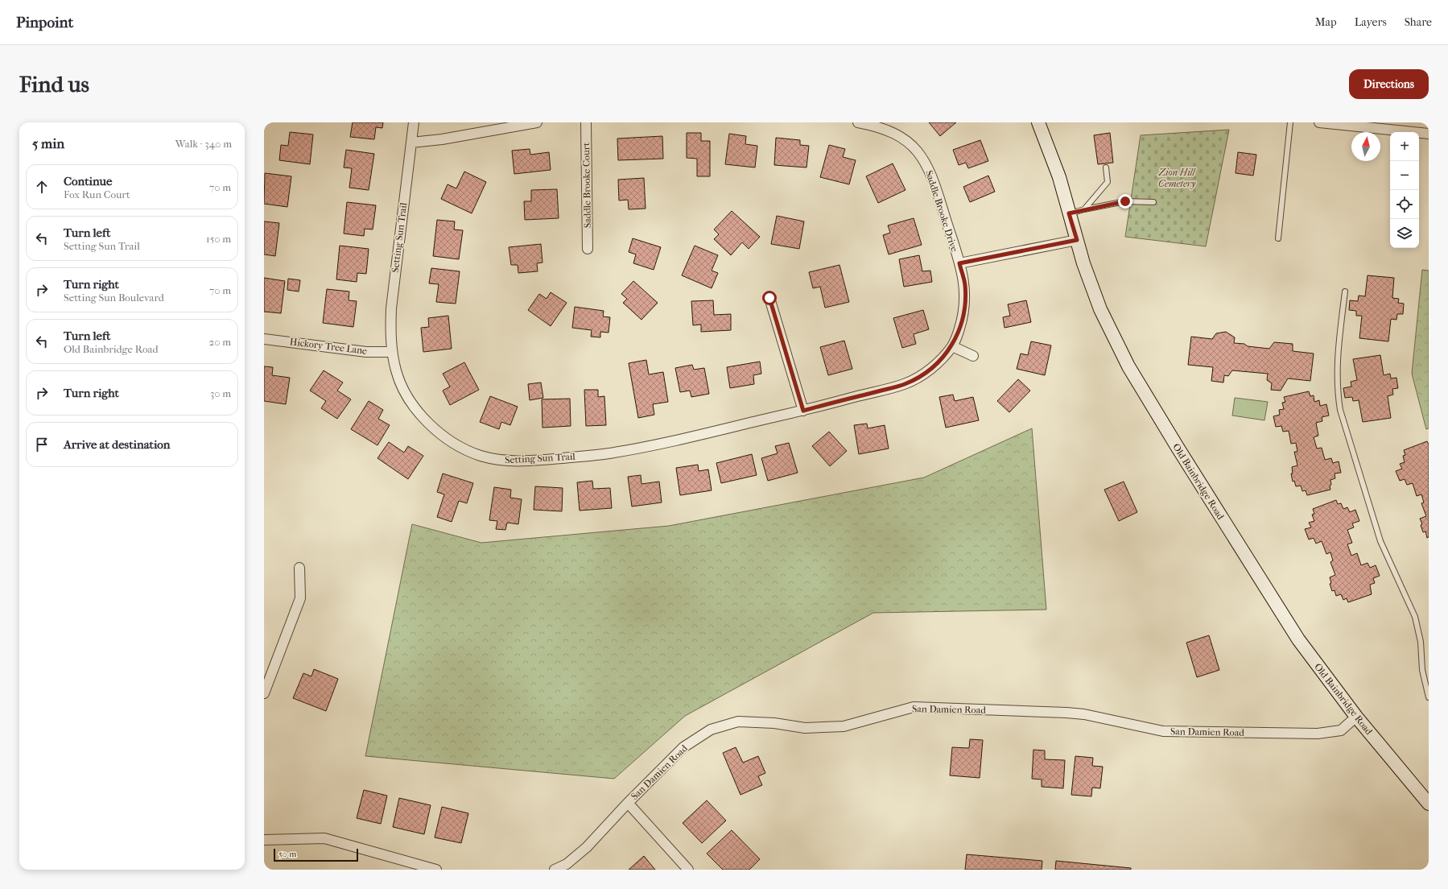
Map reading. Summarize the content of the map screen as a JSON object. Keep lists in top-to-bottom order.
{
  "streets": {
    "main road": ["Old Bainbridge Road"],
    "street": [
      "Saddle Brooke Court",
      "Saddle Brooke Drive",
      "Setting Sun Trail",
      "Hickory Tree Lane",
      "San Damien Road"
    ]
  },
  "crossings": [
    ["Saddle Brooke Drive", "Setting Sun Trail"],
    ["Setting Sun Trail", "Hickory Tree Lane"],
    ["Old Bainbridge Road", "San Damien Road"]
  ],
  "parks": ["Zion Hill Cemetery"],
  "scale_bar": "50 m",
  "north": "top",
  "page": {
    "header": "Pinpoint",
    "nav": ["Map", "Layers", "Share"],
    "buttons": "Directions",
    "title": "Find us",
    "heading": ["5 min", "Walk · 340 m"],
    "map_buttons": ["+", "−"],
    "list": [
      ["Continue", "Fox Run Court", "70 m"],
      ["Turn left", "Setting Sun Trail", "150 m"],
      ["Turn right", "Setting Sun Boulevard", "70 m"],
      ["Turn left", "Old Bainbridge Road", "20 m"],
      ["Turn right", "30 m"],
      "Arrive at destination"
    ],
    "scale": "50 m"
  }
}
